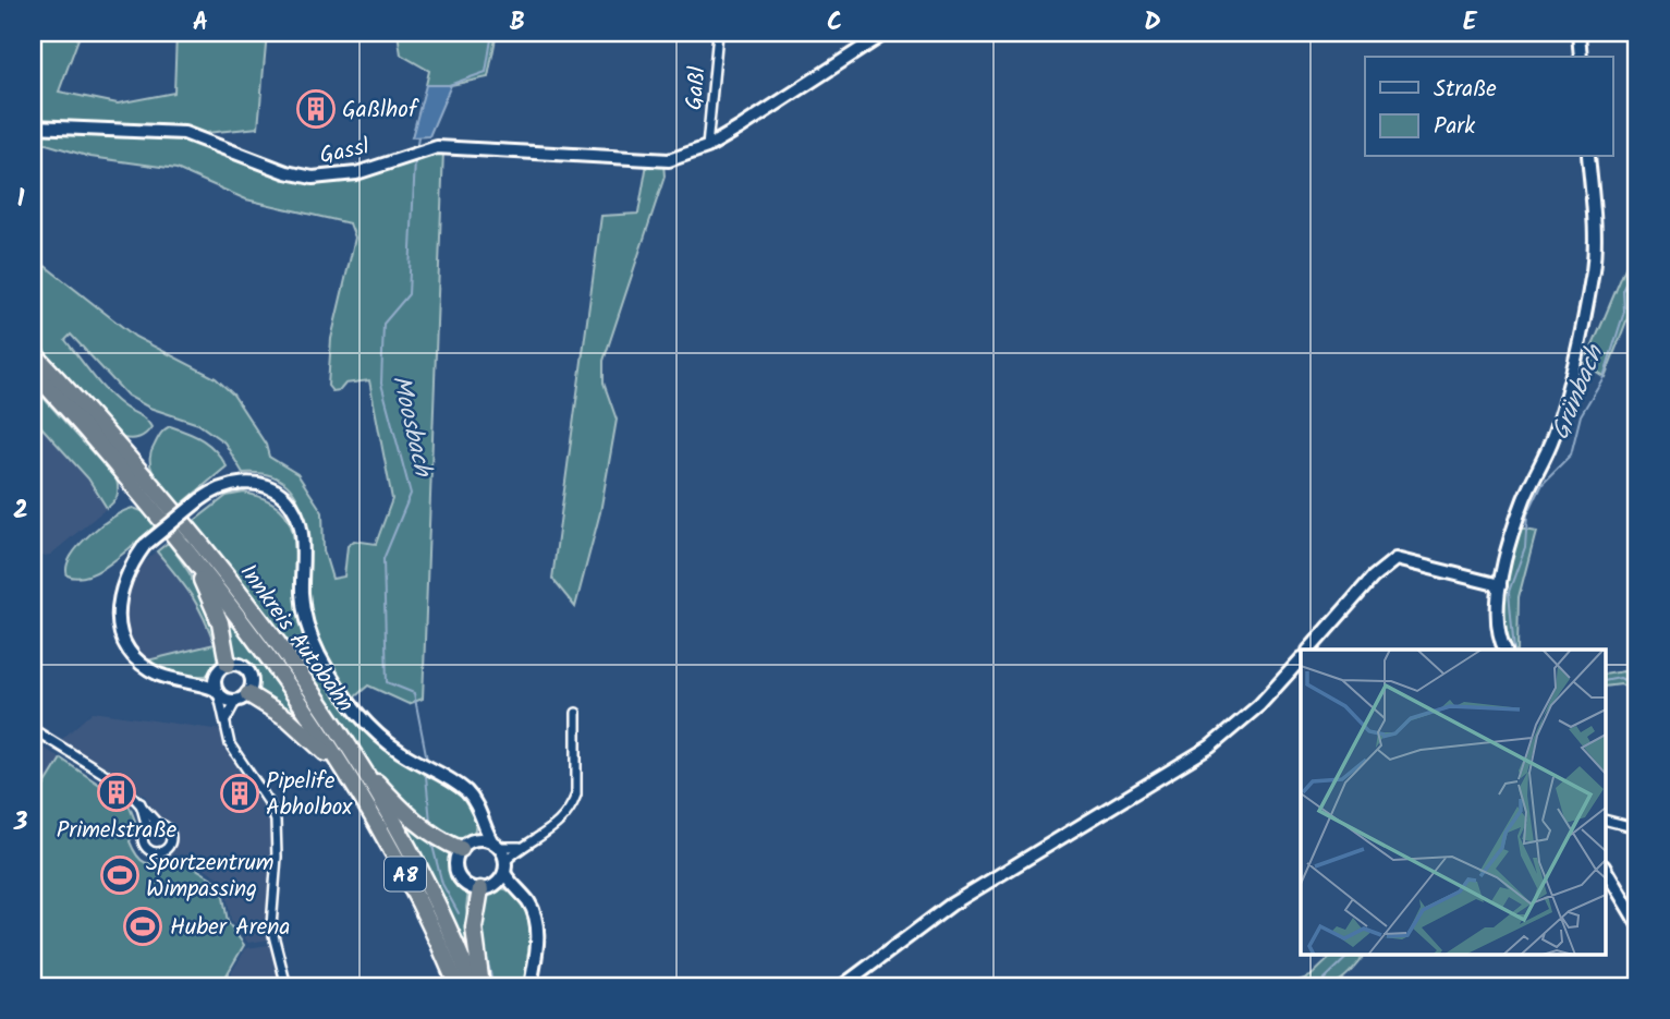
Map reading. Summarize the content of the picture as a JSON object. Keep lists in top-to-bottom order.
{
  "streets": {
    "highway": ["Innkreis Autobahn", "A8"],
    "street": ["Gaßl", "Gassl"]
  },
  "crossings": [
    ["Gaßl", "Gassl"]
  ],
  "water": ["Grünbach", "Moosbach"],
  "places": {
    "building": ["Gaßlhof", "Primelstraße", "Pipelife Abholbox"],
    "sports": ["Sportzentrum Wimpassing", "Huber Arena"]
  },
  "legend": ["Straße", "Park"],
  "grid": {
    "columns": [
      "A",
      "B",
      "C",
      "D",
      "E"
    ],
    "rows": ["1", "2", "3"]
  }
}
